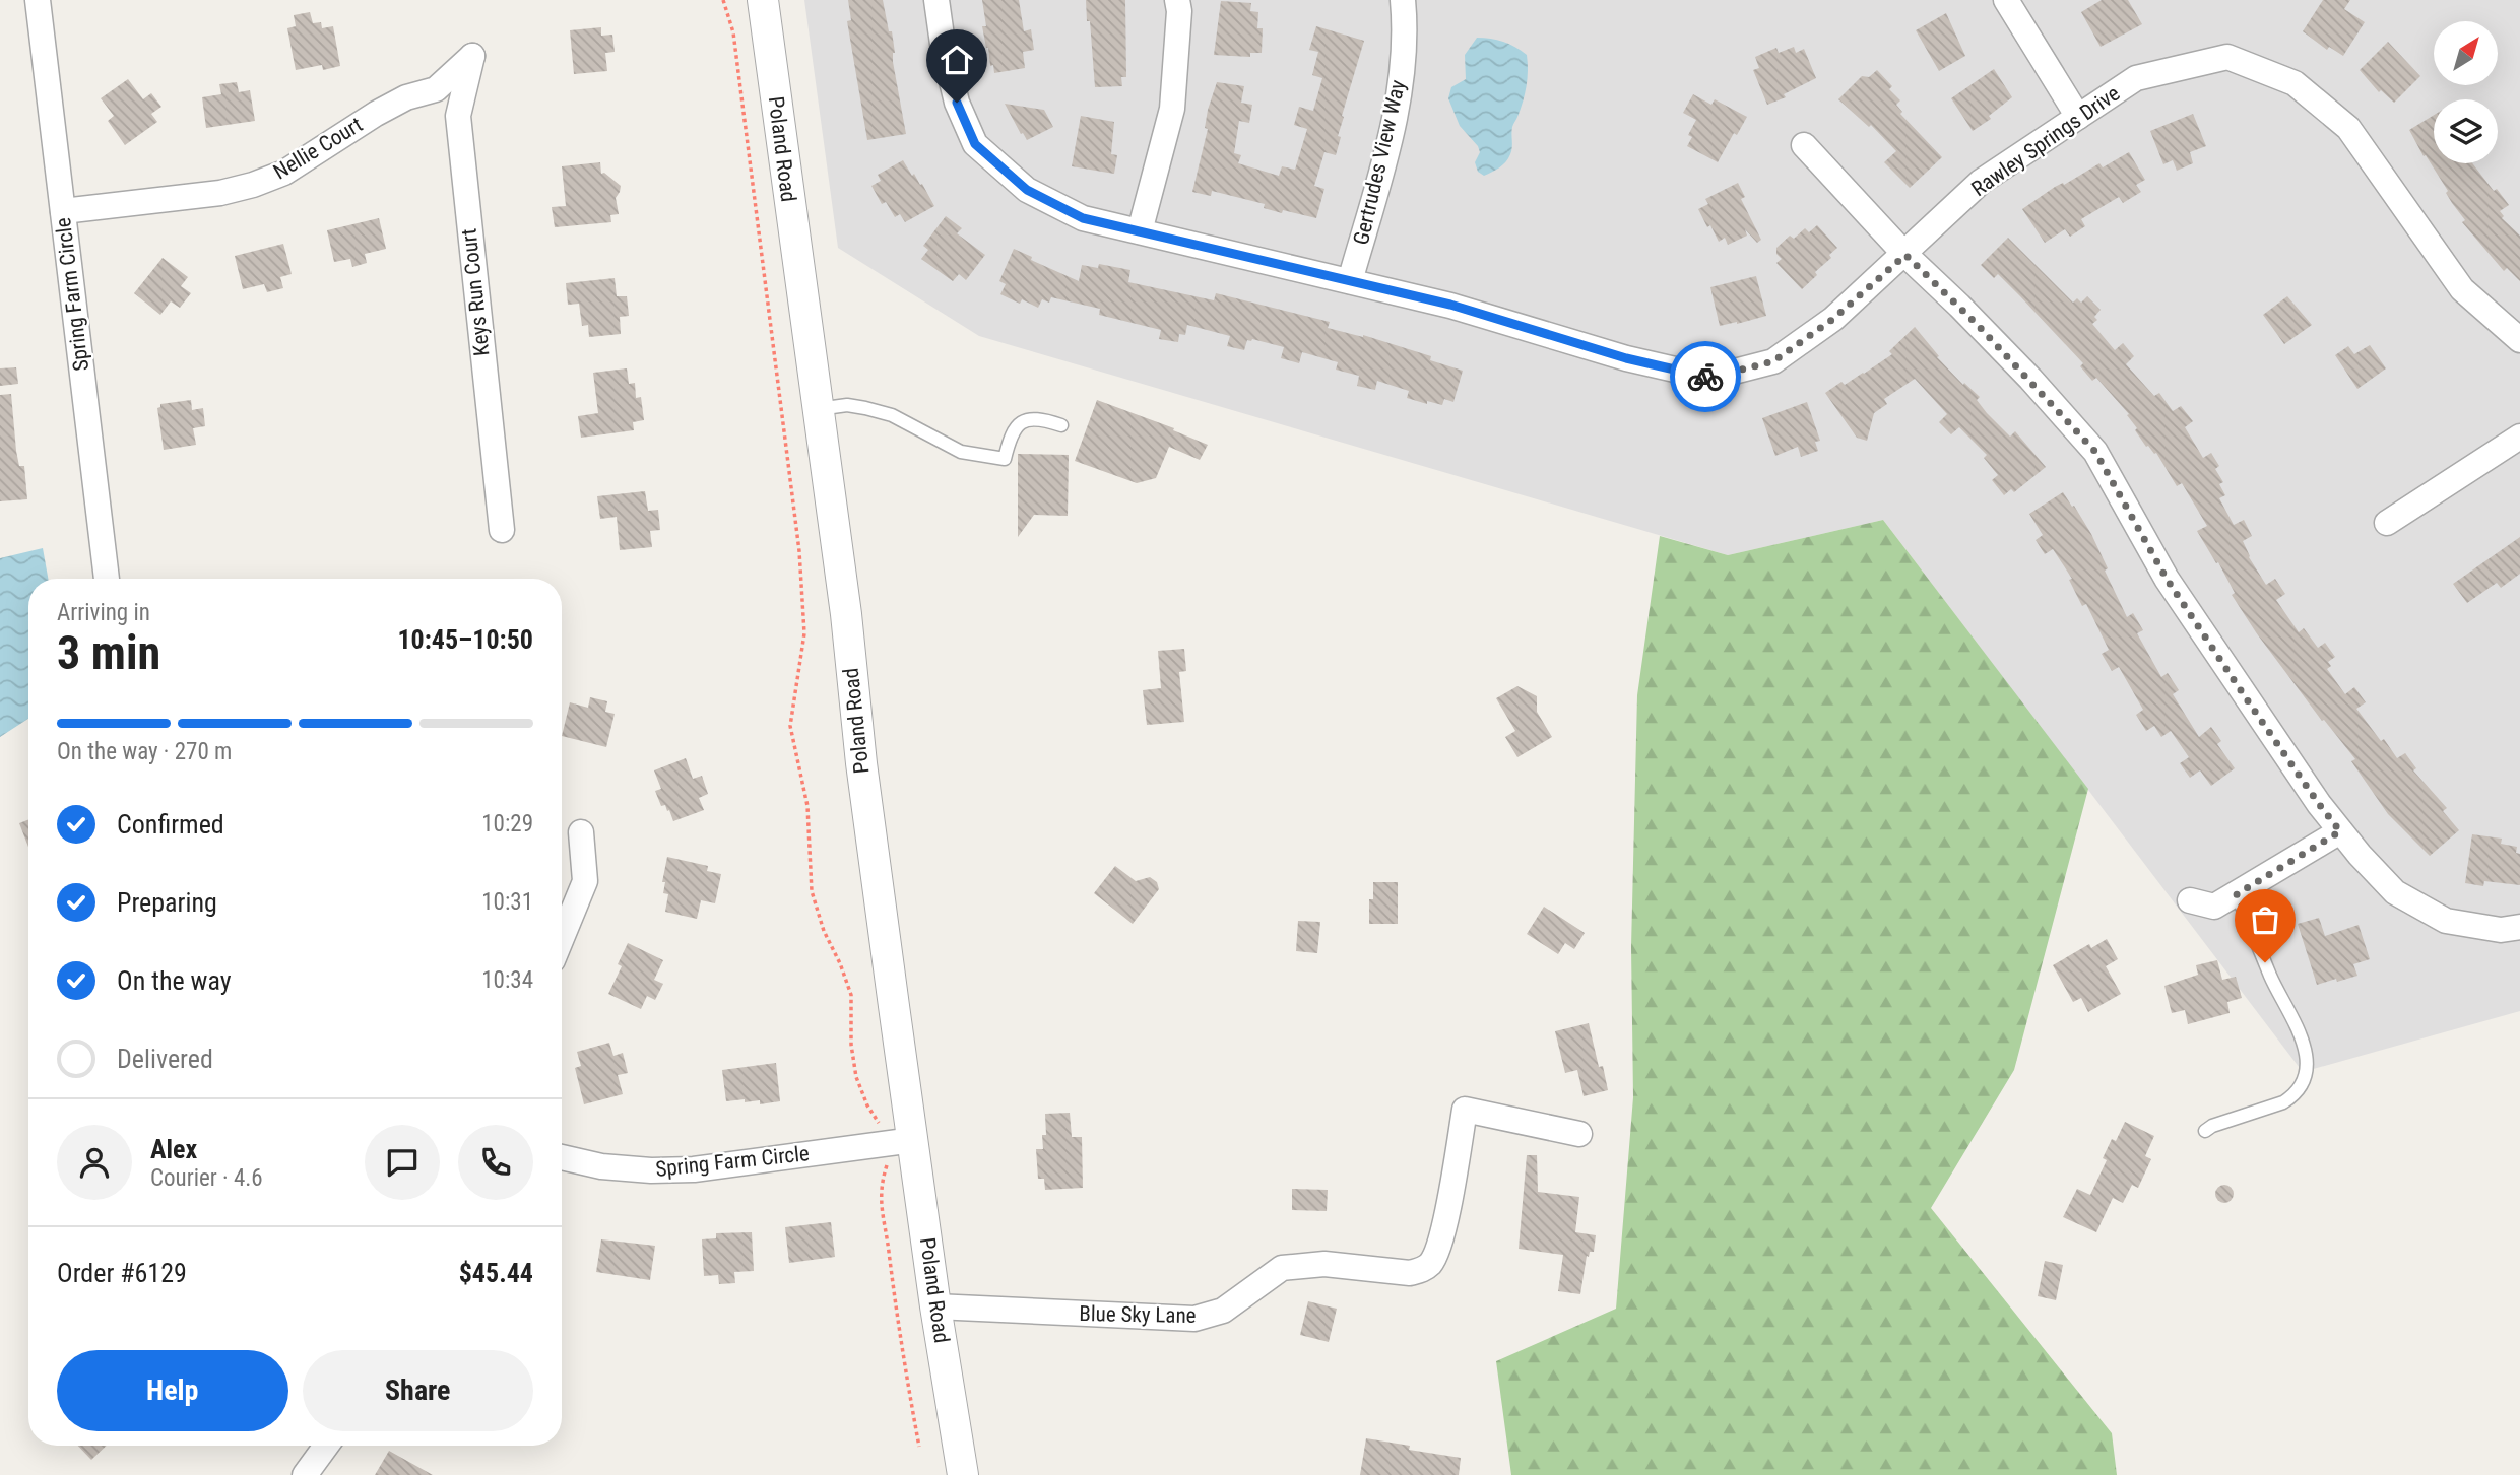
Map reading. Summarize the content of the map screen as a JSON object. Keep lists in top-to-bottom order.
{
  "streets": {
    "street": [
      "Rawley Springs Drive",
      "Nellie Court",
      "Poland Road",
      "Gertrudes View Way",
      "Keys Run Court",
      "Spring Farm Circle",
      "Blue Sky Lane"
    ]
  },
  "crossings": [
    ["Rawley Springs Drive", "Gertrudes View Way"],
    ["Nellie Court", "Keys Run Court"],
    ["Nellie Court", "Spring Farm Circle"],
    ["Poland Road", "Spring Farm Circle"],
    ["Poland Road", "Blue Sky Lane"]
  ],
  "north": "top right",
  "page": {
    "heading": ["3 min", "Arriving in", "10:45–10:50"],
    "panel": [
      "Alex",
      "Courier · 4.6",
      "Order #6129",
      "$45.44"
    ],
    "bar": "On the way · 270 m",
    "list": [
      ["Confirmed", "10:29"],
      ["Preparing", "10:31"],
      ["On the way", "10:34"],
      "Delivered"
    ],
    "buttons": ["Help", "Share"]
  }
}
